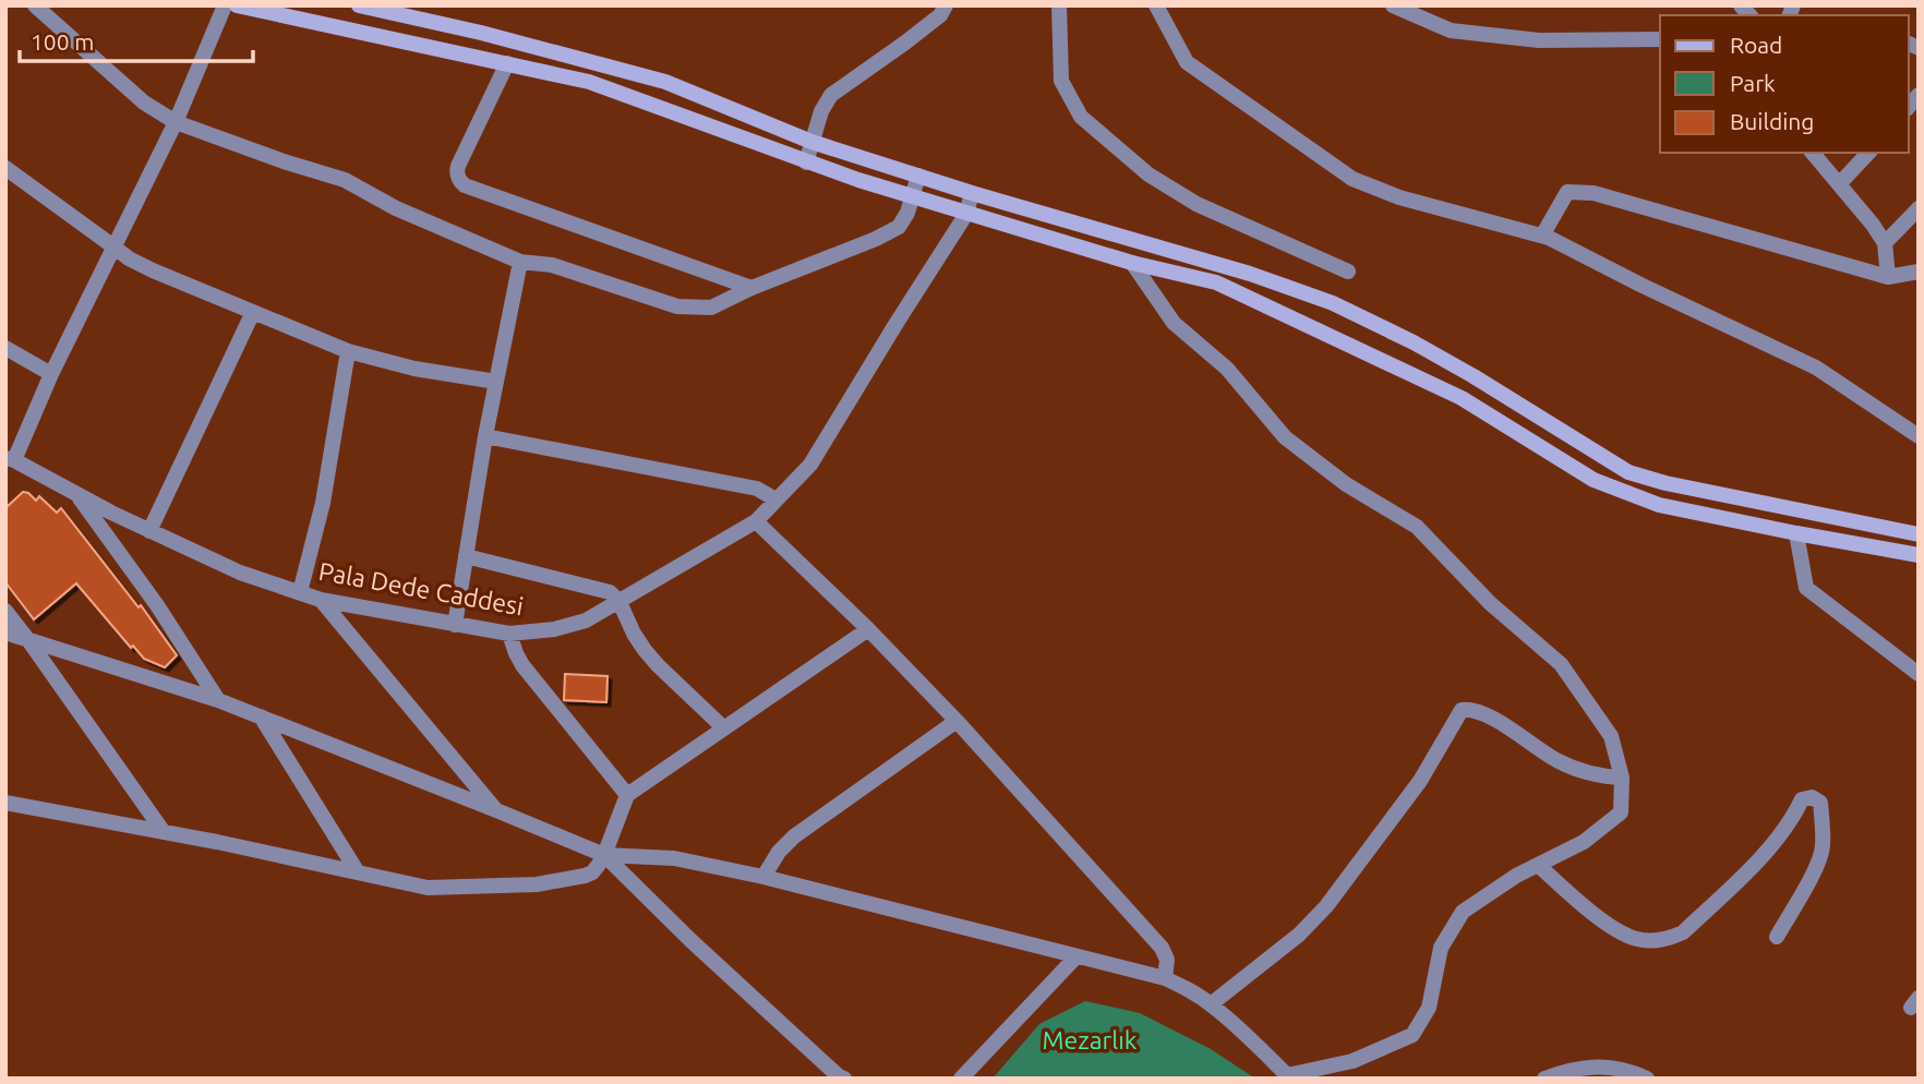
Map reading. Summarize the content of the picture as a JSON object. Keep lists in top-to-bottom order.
{
  "streets": {
    "street": ["Pala Dede Caddesi"]
  },
  "parks": ["Mezarlık"],
  "legend": ["Road", "Park", "Building"],
  "scale_bar": "100 m"
}
